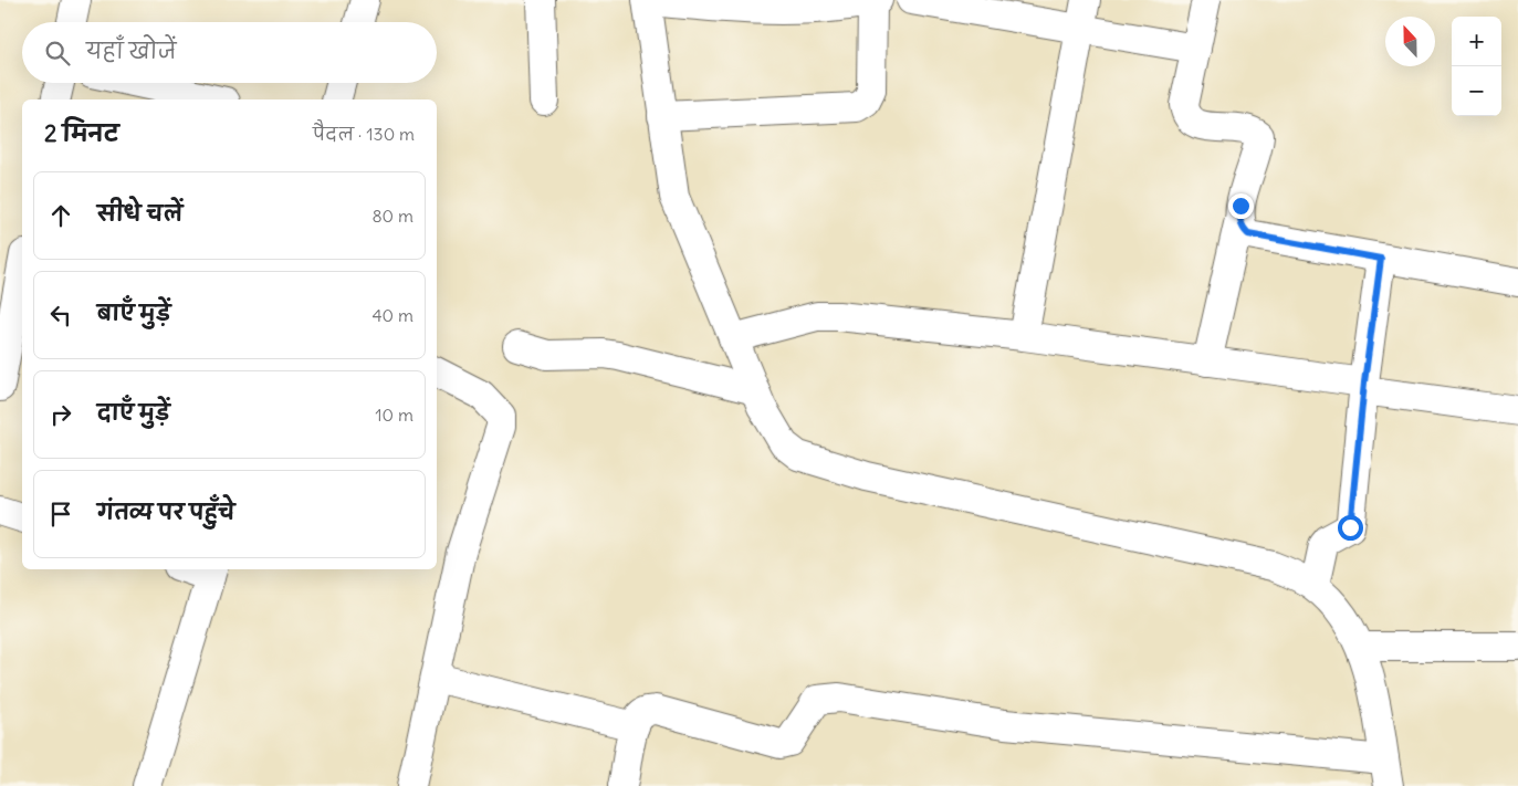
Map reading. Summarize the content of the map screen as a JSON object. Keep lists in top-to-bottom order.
{
  "north": "top",
  "page": {
    "map_buttons": ["+", "−"],
    "search": "यहाँ खोजें",
    "heading": ["2 मिनट", "पैदल · 130 m"],
    "list": [
      ["सीधे चलें", "80 m"],
      ["बाएँ मुड़ें", "40 m"],
      ["दाएँ मुड़ें", "10 m"],
      "गंतव्य पर पहुँचे"
    ]
  }
}
